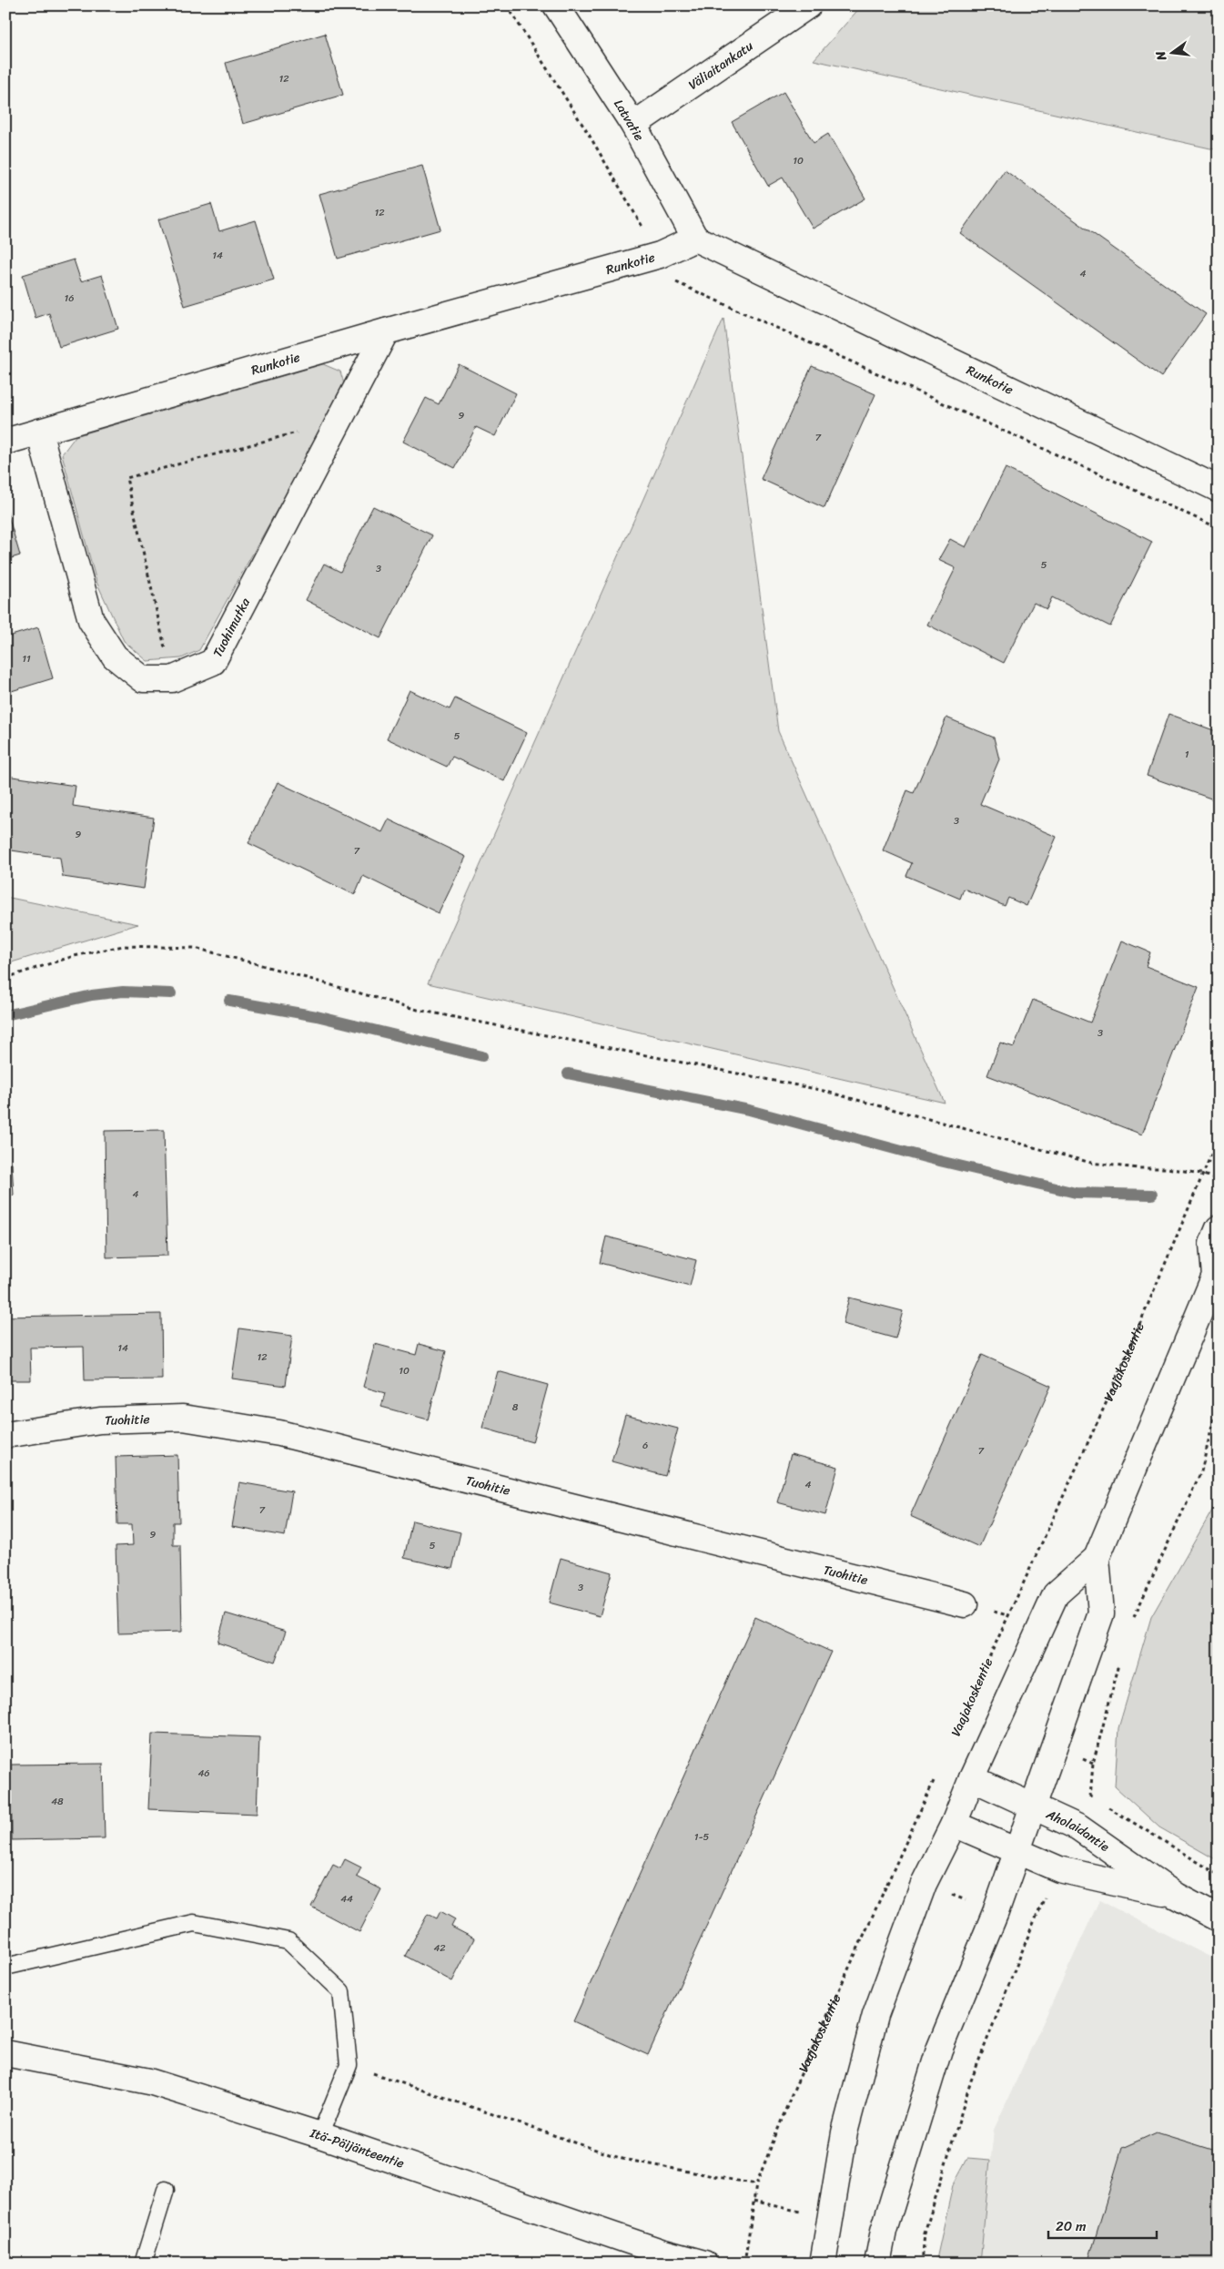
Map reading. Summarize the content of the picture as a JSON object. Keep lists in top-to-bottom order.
{
  "streets": {
    "street": [
      "Väliaitankatu",
      "Latvatie",
      "Runkotie",
      "Tuohimutka",
      "Tuohitie",
      "Aholaidantie",
      "Itä-Päijänteentie"
    ],
    "path": ["Vaajakoskentie"]
  },
  "crossings": [
    ["Väliaitankatu", "Latvatie"],
    ["Latvatie", "Runkotie"],
    ["Runkotie", "Tuohimutka"]
  ],
  "house_numbers": [
    "12",
    "10",
    "12",
    "14",
    "4",
    "16",
    "9",
    "7",
    "5",
    "3",
    "11",
    "5",
    "1",
    "3",
    "9",
    "7",
    "3",
    "4",
    "14",
    "12",
    "10",
    "8",
    "6",
    "7",
    "4",
    "7",
    "9",
    "5",
    "3",
    "46",
    "48",
    "1-5",
    "44",
    "42"
  ],
  "scale_bar": "20 m",
  "north": "left"
}
